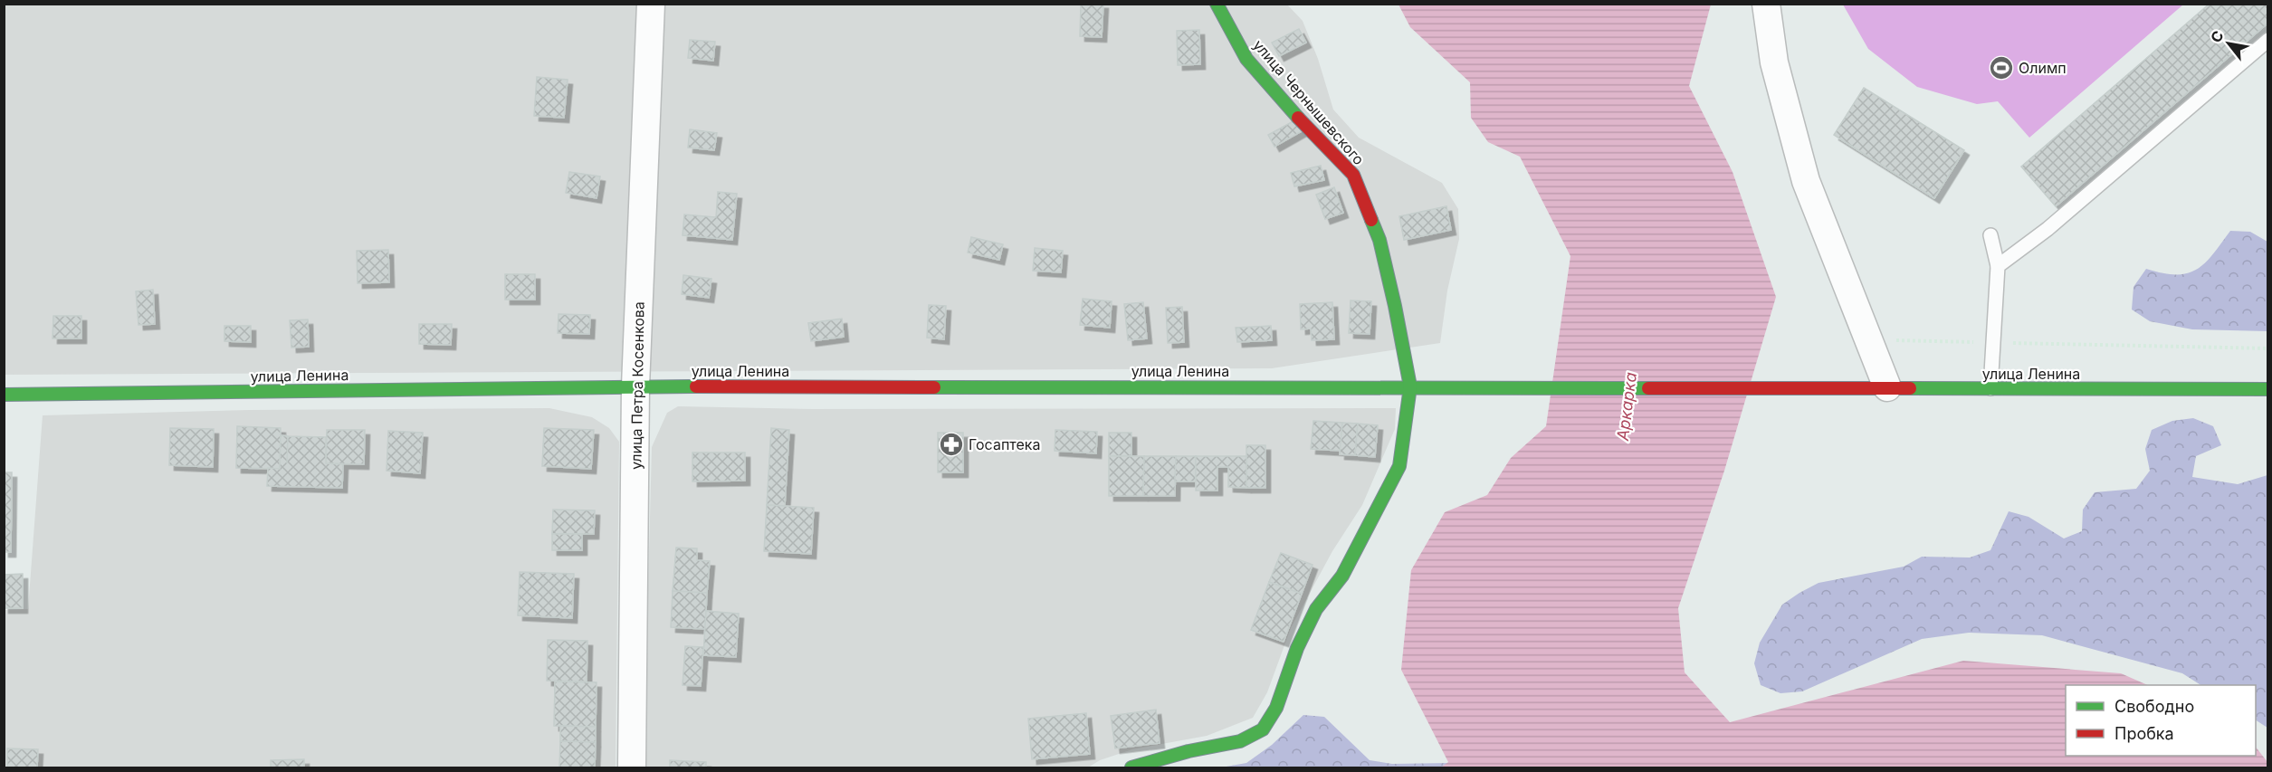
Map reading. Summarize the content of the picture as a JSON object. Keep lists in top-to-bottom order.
{
  "streets": {
    "main road": ["улица Чернышевского", "улица Ленина"],
    "street": ["улица Петра Косенкова"]
  },
  "crossings": [
    ["улица Чернышевского", "улица Ленина"],
    ["улица Ленина", "улица Петра Косенкова"]
  ],
  "water": ["Аркарка"],
  "places": {
    "sports": ["Олимп"],
    "pharmacy": ["Госаптека"]
  },
  "legend": ["Свободно", "Пробка"],
  "north": "top left"
}
